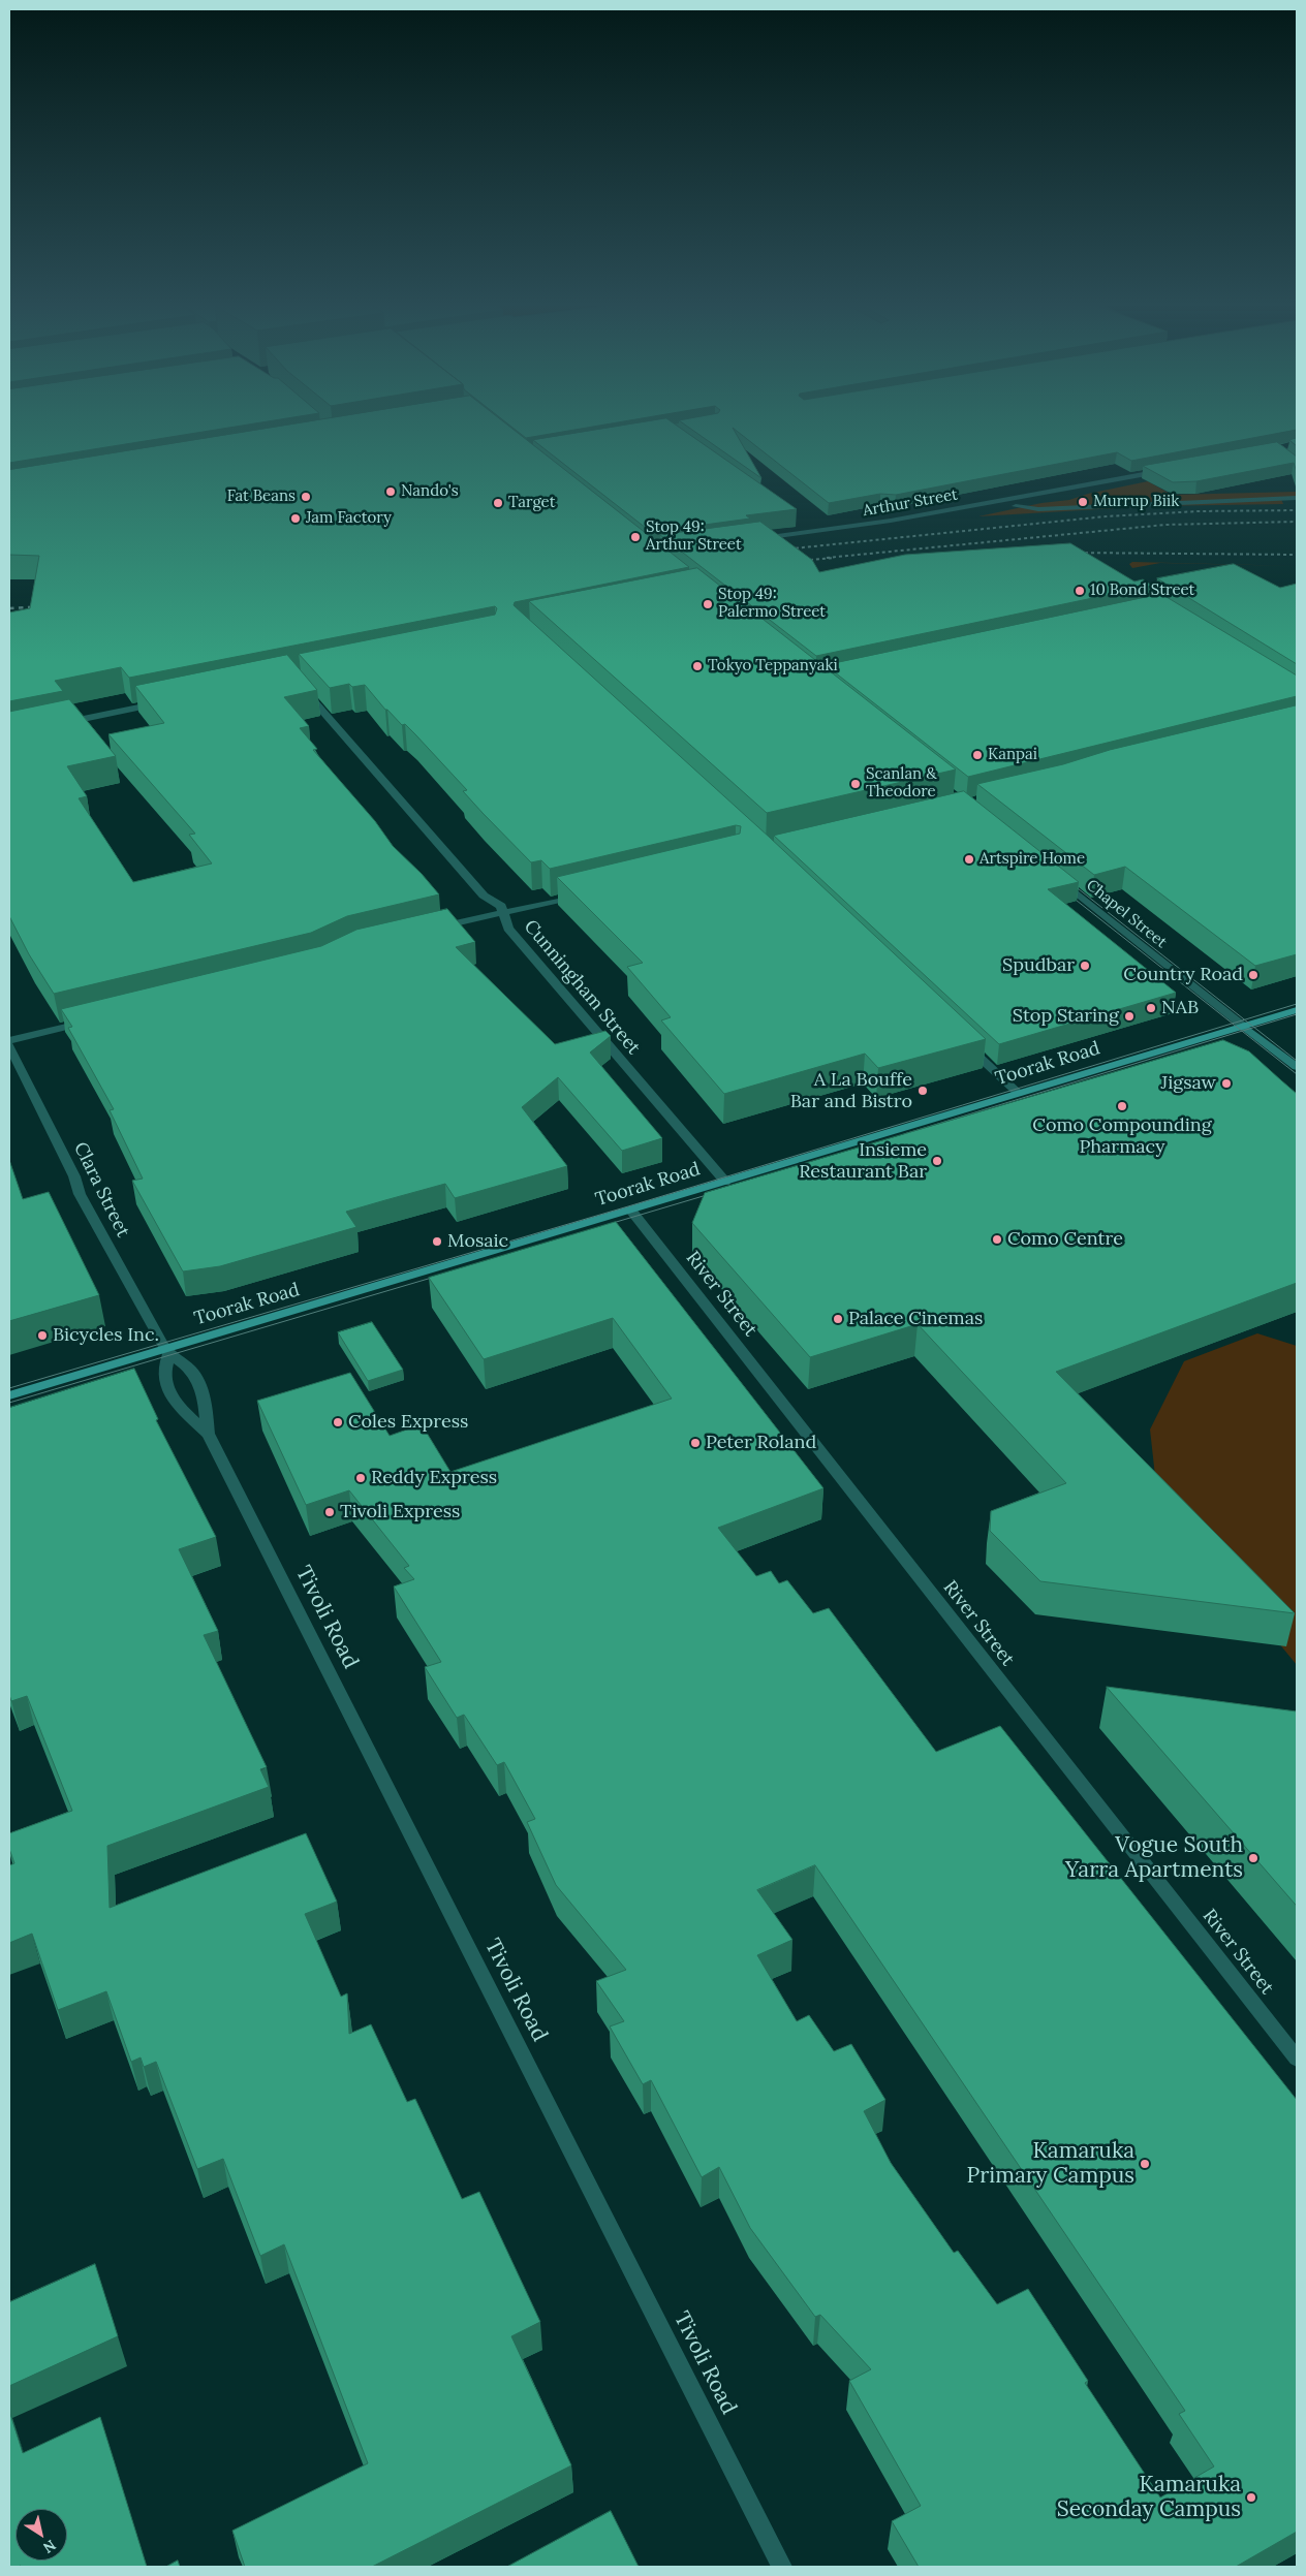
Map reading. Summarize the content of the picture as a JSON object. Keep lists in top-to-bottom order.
{
  "streets": {
    "main road": ["Chapel Street", "Toorak Road"],
    "street": [
      "Arthur Street",
      "Cunningham Street",
      "Clara Street",
      "River Street",
      "Tivoli Road"
    ]
  },
  "crossings": [
    ["Chapel Street", "Toorak Road"],
    ["Cunningham Street", "Toorak Road"],
    ["Toorak Road", "Clara Street"],
    ["Toorak Road", "River Street"],
    ["Toorak Road", "Tivoli Road"],
    ["Clara Street", "Tivoli Road"]
  ],
  "places": [
    "Nando's",
    "Fat Beans",
    "Murrup Biik",
    "Target",
    "Jam Factory",
    "Stop 49: Arthur Street",
    "10 Bond Street",
    "Stop 49: Palermo Street",
    "Tokyo Teppanyaki",
    "Kanpai",
    "Scanlan & Theodore",
    "Artspire Home",
    "Spudbar",
    "Country Road",
    "NAB",
    "Stop Staring",
    "Jigsaw",
    "A La Bouffe Bar and Bistro",
    "Como Compounding Pharmacy",
    "Insieme Restaurant Bar",
    "Como Centre",
    "Mosaic",
    "Palace Cinemas",
    "Bicycles Inc.",
    "Coles Express",
    "Peter Roland",
    "Reddy Express",
    "Tivoli Express",
    "Vogue South Yarra Apartments",
    "Kamaruka Primary Campus",
    "Kamaruka Seconday Campus"
  ],
  "north": "bottom right"
}
